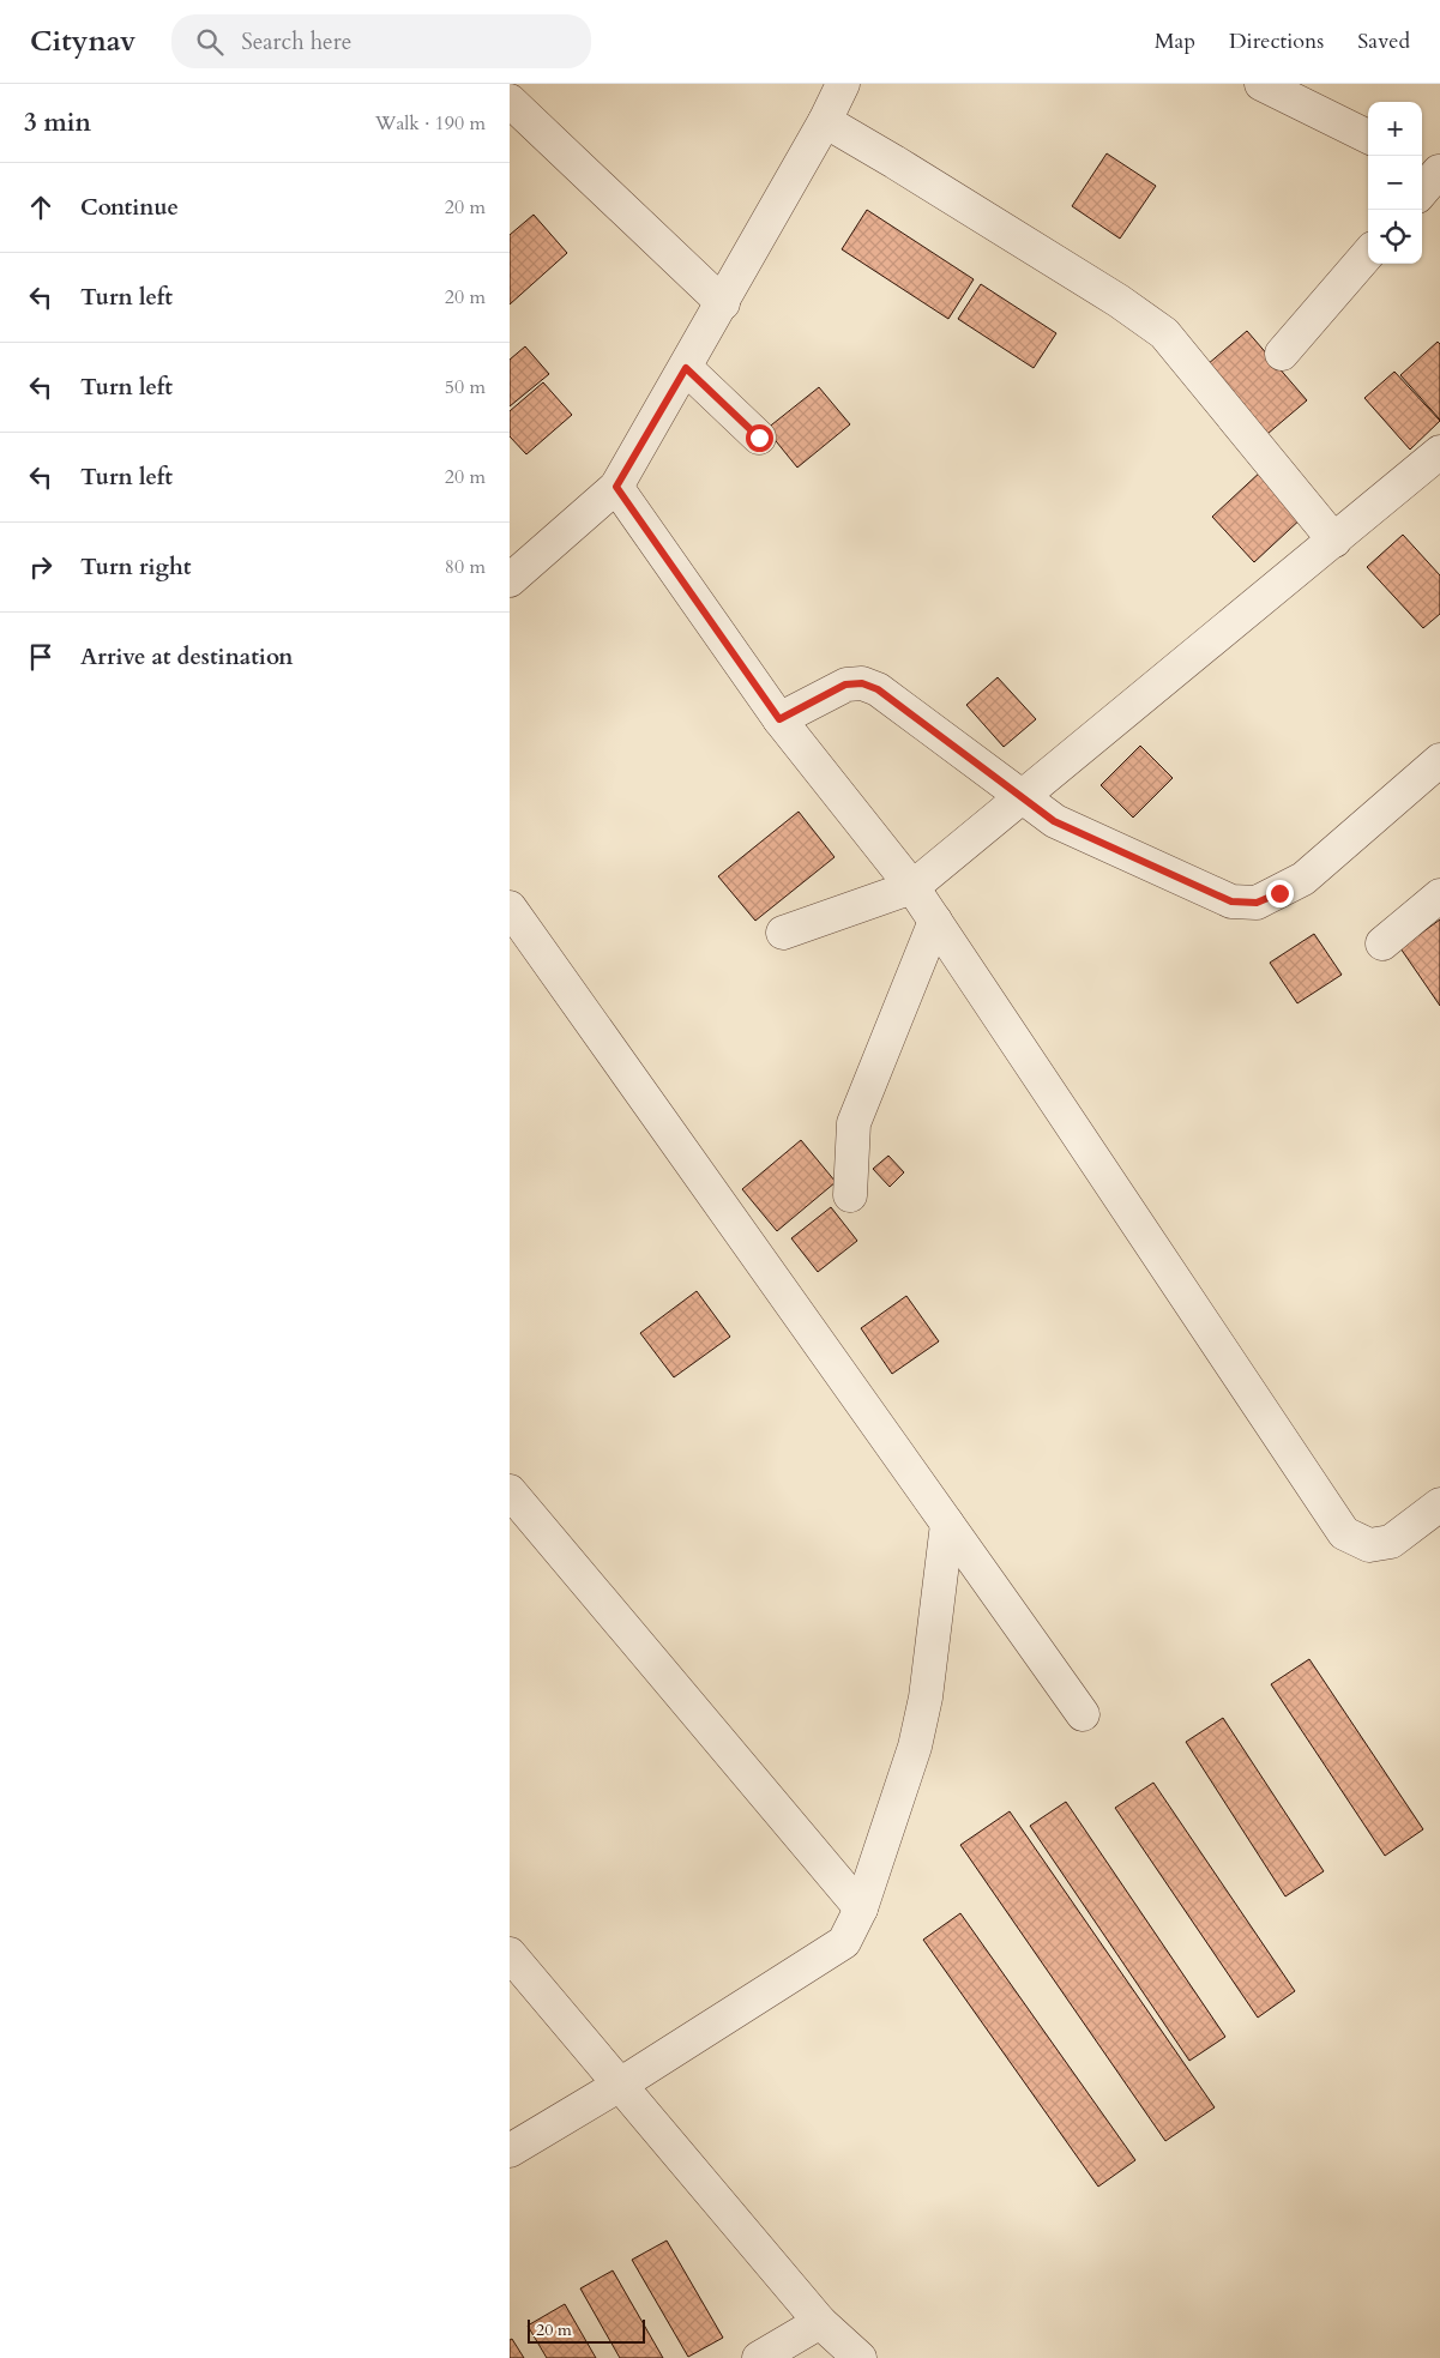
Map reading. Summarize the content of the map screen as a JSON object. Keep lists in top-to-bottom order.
{
  "scale_bar": "20 m",
  "page": {
    "header": "Citynav",
    "search": "Search here",
    "nav": ["Map", "Directions", "Saved"],
    "heading": ["3 min", "Walk · 190 m"],
    "map_buttons": ["+", "−"],
    "list": [
      ["Continue", "20 m"],
      ["Turn left", "20 m"],
      ["Turn left", "50 m"],
      ["Turn left", "20 m"],
      ["Turn right", "80 m"],
      "Arrive at destination"
    ],
    "scale": "20 m"
  }
}
